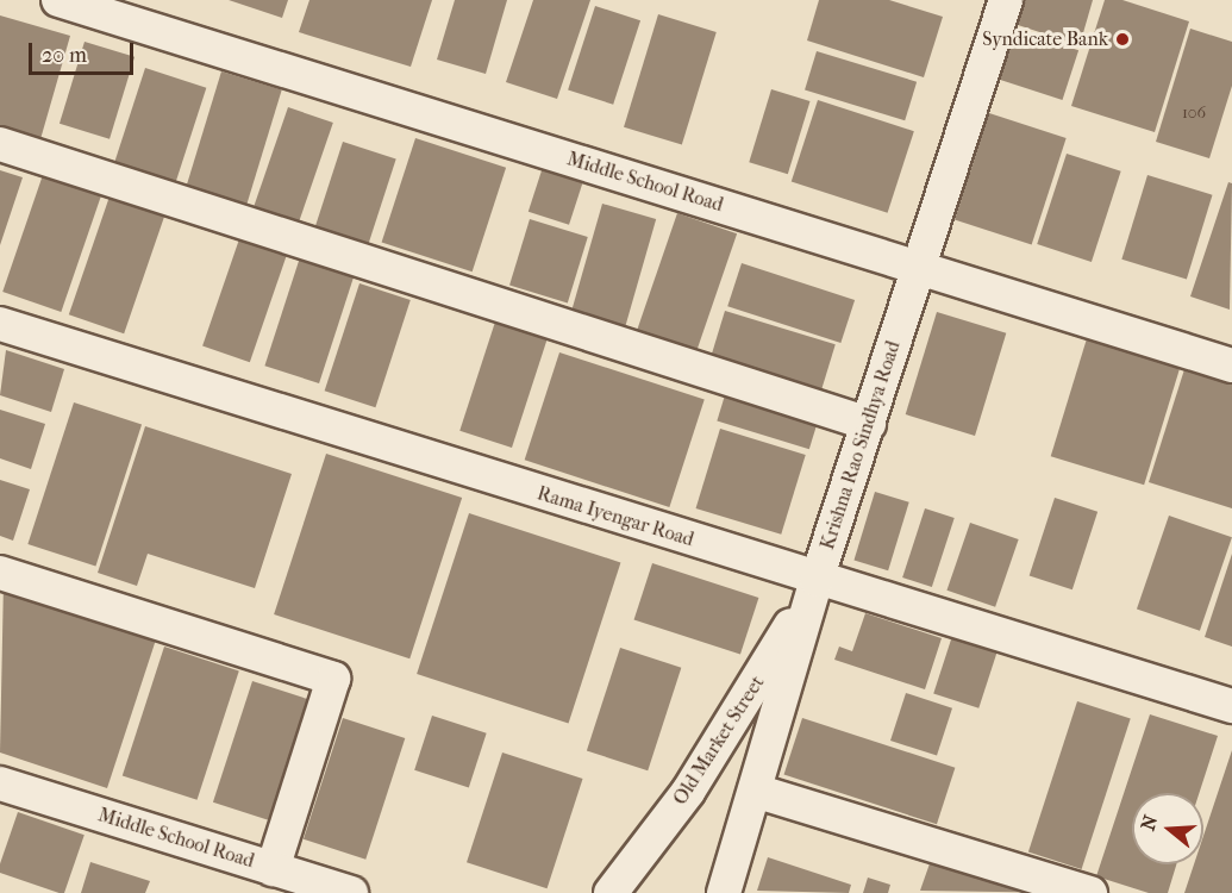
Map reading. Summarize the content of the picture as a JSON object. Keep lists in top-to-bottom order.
{
  "streets": {
    "street": [
      "Middle School Road",
      "Krishna Rao Sindhya Road",
      "Rama Iyengar Road",
      "Old Market Street"
    ]
  },
  "crossings": [
    ["Middle School Road", "Krishna Rao Sindhya Road"],
    ["Krishna Rao Sindhya Road", "Rama Iyengar Road"],
    ["Krishna Rao Sindhya Road", "Old Market Street"],
    ["Rama Iyengar Road", "Old Market Street"]
  ],
  "places": ["Syndicate Bank"],
  "house_numbers": ["106"],
  "scale_bar": "20 m",
  "north": "left"
}
